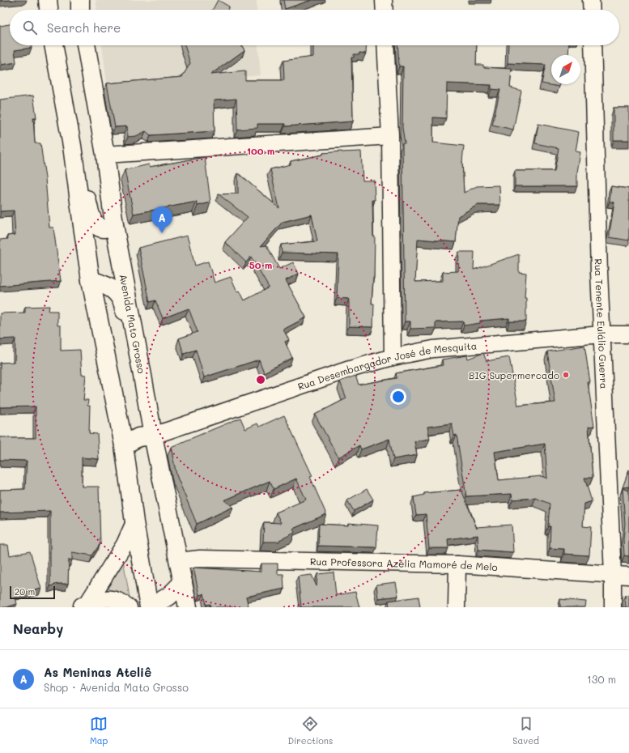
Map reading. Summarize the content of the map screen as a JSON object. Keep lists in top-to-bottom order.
{
  "streets": {
    "main road": ["Avenida Mato Grosso"],
    "street": ["Rua Tenente Eulálio Guerra", "Rua Desembargador José de Mesquita", "Rua Professora Azélia Mamoré de Melo"]
  },
  "crossings": [
    ["Avenida Mato Grosso", "Rua Desembargador José de Mesquita"],
    ["Avenida Mato Grosso", "Rua Professora Azélia Mamoré de Melo"],
    ["Rua Tenente Eulálio Guerra", "Rua Desembargador José de Mesquita"],
    ["Rua Tenente Eulálio Guerra", "Rua Professora Azélia Mamoré de Melo"]
  ],
  "places": ["BIG Supermercado"],
  "scale_bar": "20 m",
  "north": "top right",
  "page": {
    "search": "Search here",
    "pins": "A",
    "scale": "20 m",
    "heading": "Nearby",
    "list": [
      {
        "mark": "A",
        "name": "As Meninas Ateliê",
        "note": "Shop · Avenida Mato Grosso",
        "value": "130 m"
      }
    ],
    "nav": ["Map", "Directions", "Saved"]
  },
  "rings": ["100 m", "50 m"]
}
